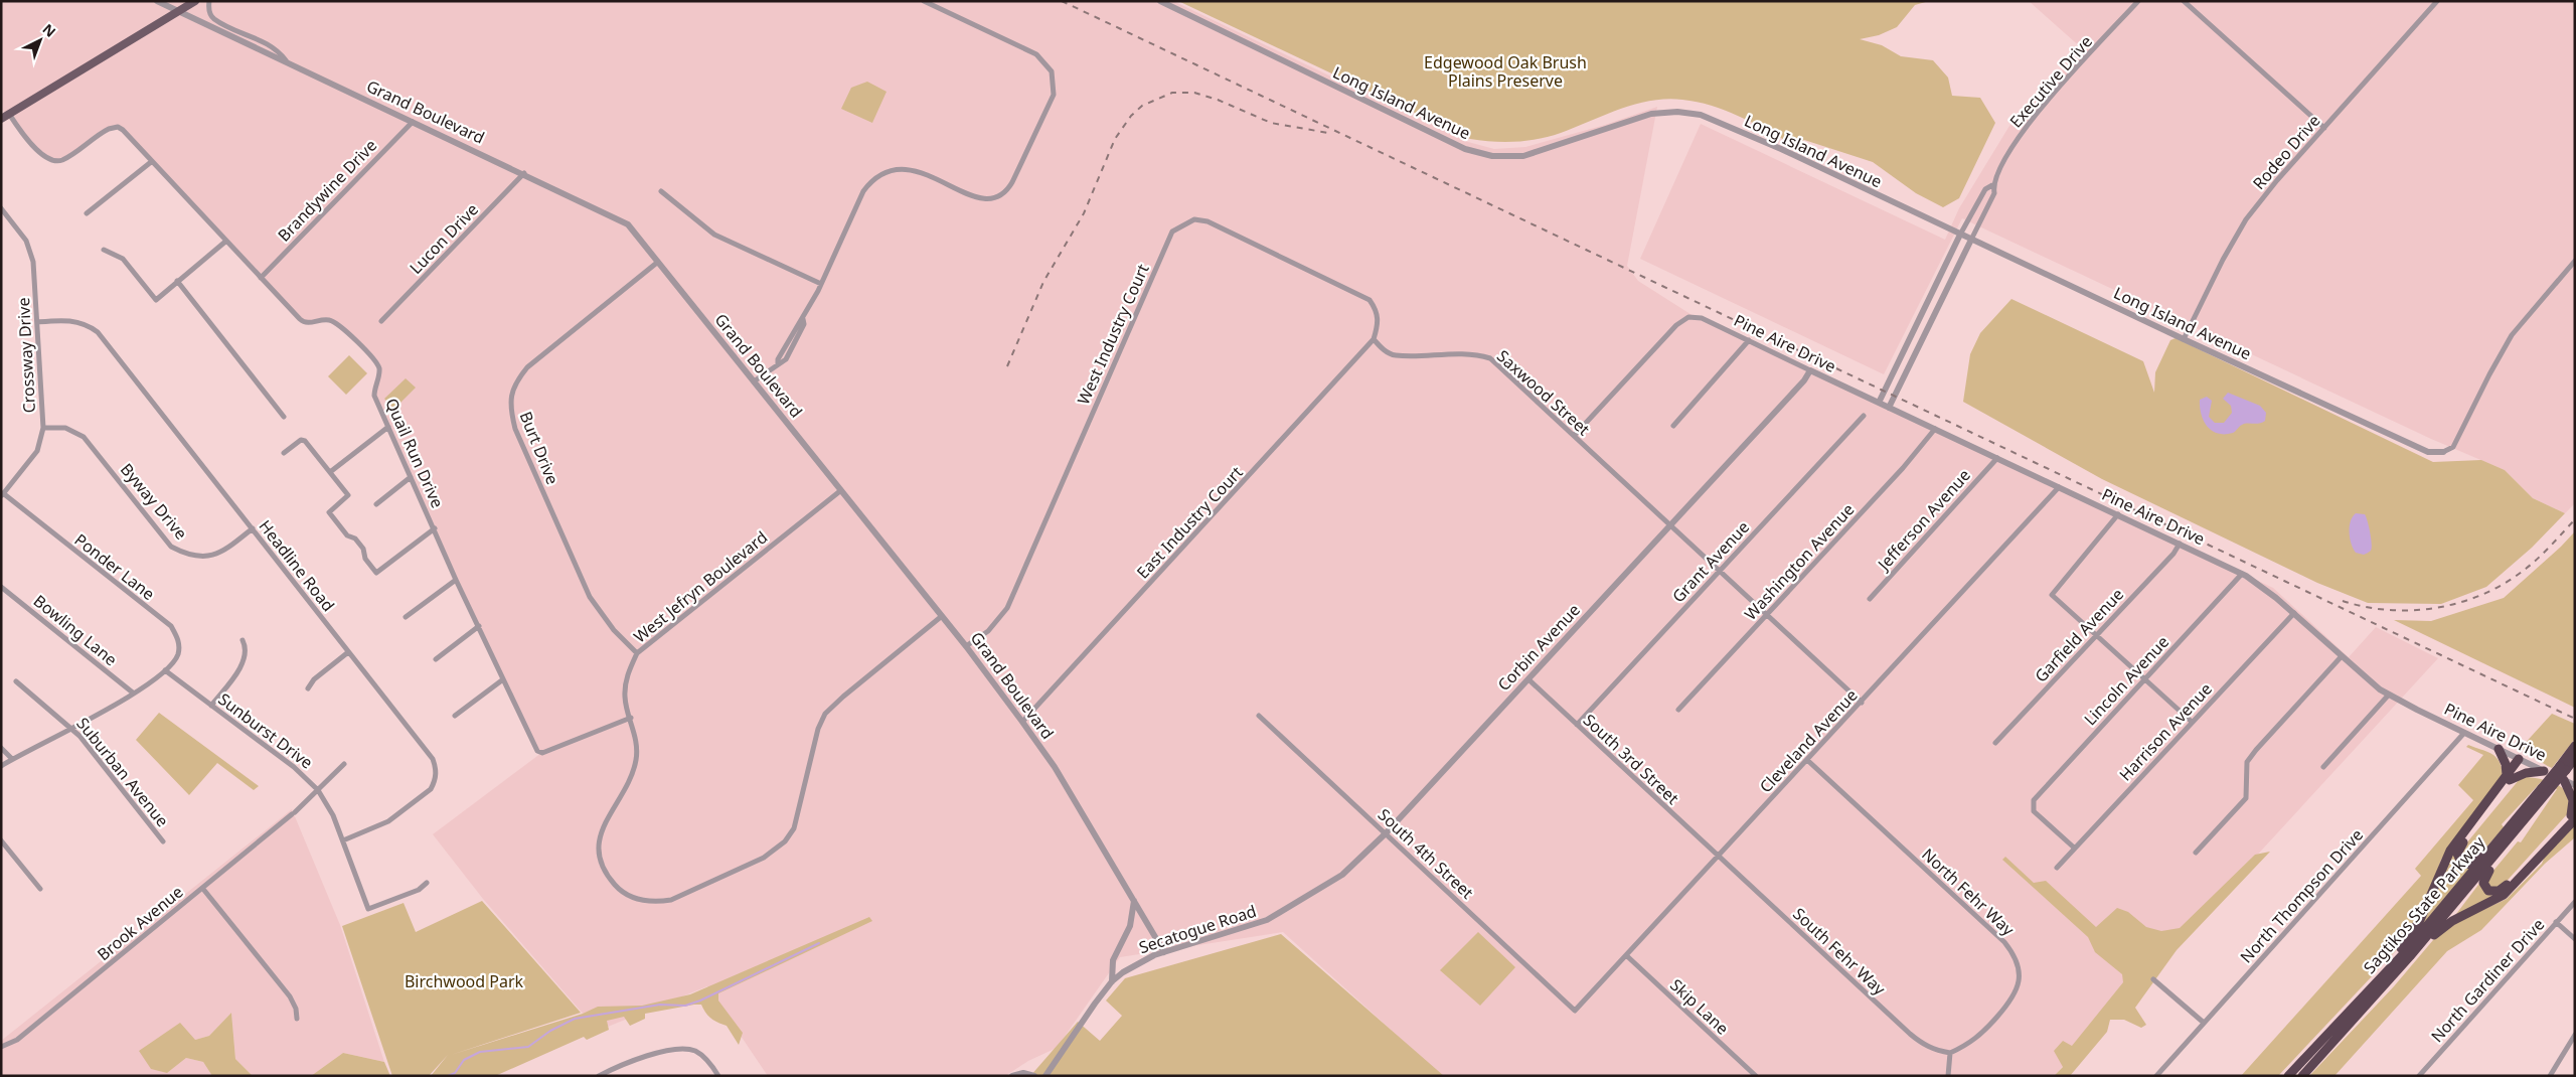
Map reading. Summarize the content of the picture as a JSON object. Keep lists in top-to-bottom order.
{
  "streets": {
    "highway": ["Sagtikos State Parkway"],
    "street": [
      "Executive Drive",
      "Long Island Avenue",
      "Grand Boulevard",
      "Rodeo Drive",
      "Brandywine Drive",
      "Lucon Drive",
      "West Industry Court",
      "Pine Aire Drive",
      "Crossway Drive",
      "Saxwood Street",
      "Burt Drive",
      "Quail Run Drive",
      "Byway Drive",
      "Jefferson Avenue",
      "East Industry Court",
      "Grant Avenue",
      "Washington Avenue",
      "Headline Road",
      "Ponder Lane",
      "West Jefryn Boulevard",
      "Bowling Lane",
      "Garfield Avenue",
      "Corbin Avenue",
      "Lincoln Avenue",
      "Sunburst Drive",
      "Harrison Avenue",
      "Cleveland Avenue",
      "South 3rd Street",
      "Suburban Avenue",
      "South 4th Street",
      "North Fehr Way",
      "North Thompson Drive",
      "Brook Avenue",
      "Secatogue Road",
      "South Fehr Way",
      "North Gardiner Drive",
      "Skip Lane"
    ]
  },
  "crossings": [
    ["Executive Drive", "Long Island Avenue"],
    ["Long Island Avenue", "Rodeo Drive"],
    ["Grand Boulevard", "Brandywine Drive"],
    ["Grand Boulevard", "Lucon Drive"],
    ["Grand Boulevard", "West Industry Court"],
    ["Grand Boulevard", "Burt Drive"],
    ["Grand Boulevard", "East Industry Court"],
    ["Grand Boulevard", "West Jefryn Boulevard"],
    ["Grand Boulevard", "Secatogue Road"],
    ["Brandywine Drive", "Quail Run Drive"],
    ["West Industry Court", "Saxwood Street"],
    ["West Industry Court", "East Industry Court"],
    ["Pine Aire Drive", "Saxwood Street"],
    ["Pine Aire Drive", "Jefferson Avenue"],
    ["Pine Aire Drive", "Washington Avenue"],
    ["Pine Aire Drive", "Garfield Avenue"],
    ["Pine Aire Drive", "Corbin Avenue"],
    ["Pine Aire Drive", "Lincoln Avenue"],
    ["Pine Aire Drive", "Harrison Avenue"],
    ["Pine Aire Drive", "Cleveland Avenue"],
    ["Pine Aire Drive", "North Thompson Drive"],
    ["Crossway Drive", "Byway Drive"],
    ["Crossway Drive", "Headline Road"],
    ["Crossway Drive", "Ponder Lane"],
    ["Saxwood Street", "East Industry Court"],
    ["Saxwood Street", "Grant Avenue"],
    ["Saxwood Street", "Washington Avenue"],
    ["Saxwood Street", "Corbin Avenue"],
    ["Saxwood Street", "Cleveland Avenue"],
    ["Burt Drive", "West Jefryn Boulevard"],
    ["Quail Run Drive", "West Jefryn Boulevard"],
    ["Byway Drive", "Headline Road"],
    ["Grant Avenue", "South 3rd Street"],
    ["Headline Road", "Sunburst Drive"],
    ["Ponder Lane", "Sunburst Drive"],
    ["Corbin Avenue", "South 3rd Street"],
    ["Corbin Avenue", "South 4th Street"],
    ["Corbin Avenue", "Secatogue Road"],
    ["Lincoln Avenue", "Harrison Avenue"],
    ["Sunburst Drive", "Brook Avenue"],
    ["Cleveland Avenue", "South 3rd Street"],
    ["Cleveland Avenue", "South 4th Street"],
    ["Cleveland Avenue", "North Fehr Way"],
    ["Cleveland Avenue", "South Fehr Way"],
    ["Cleveland Avenue", "Skip Lane"],
    ["South 3rd Street", "South Fehr Way"],
    ["North Fehr Way", "South Fehr Way"]
  ],
  "parks": ["Edgewood Oak Brush Plains Preserve", "Birchwood Park"],
  "north": "top right"
}
